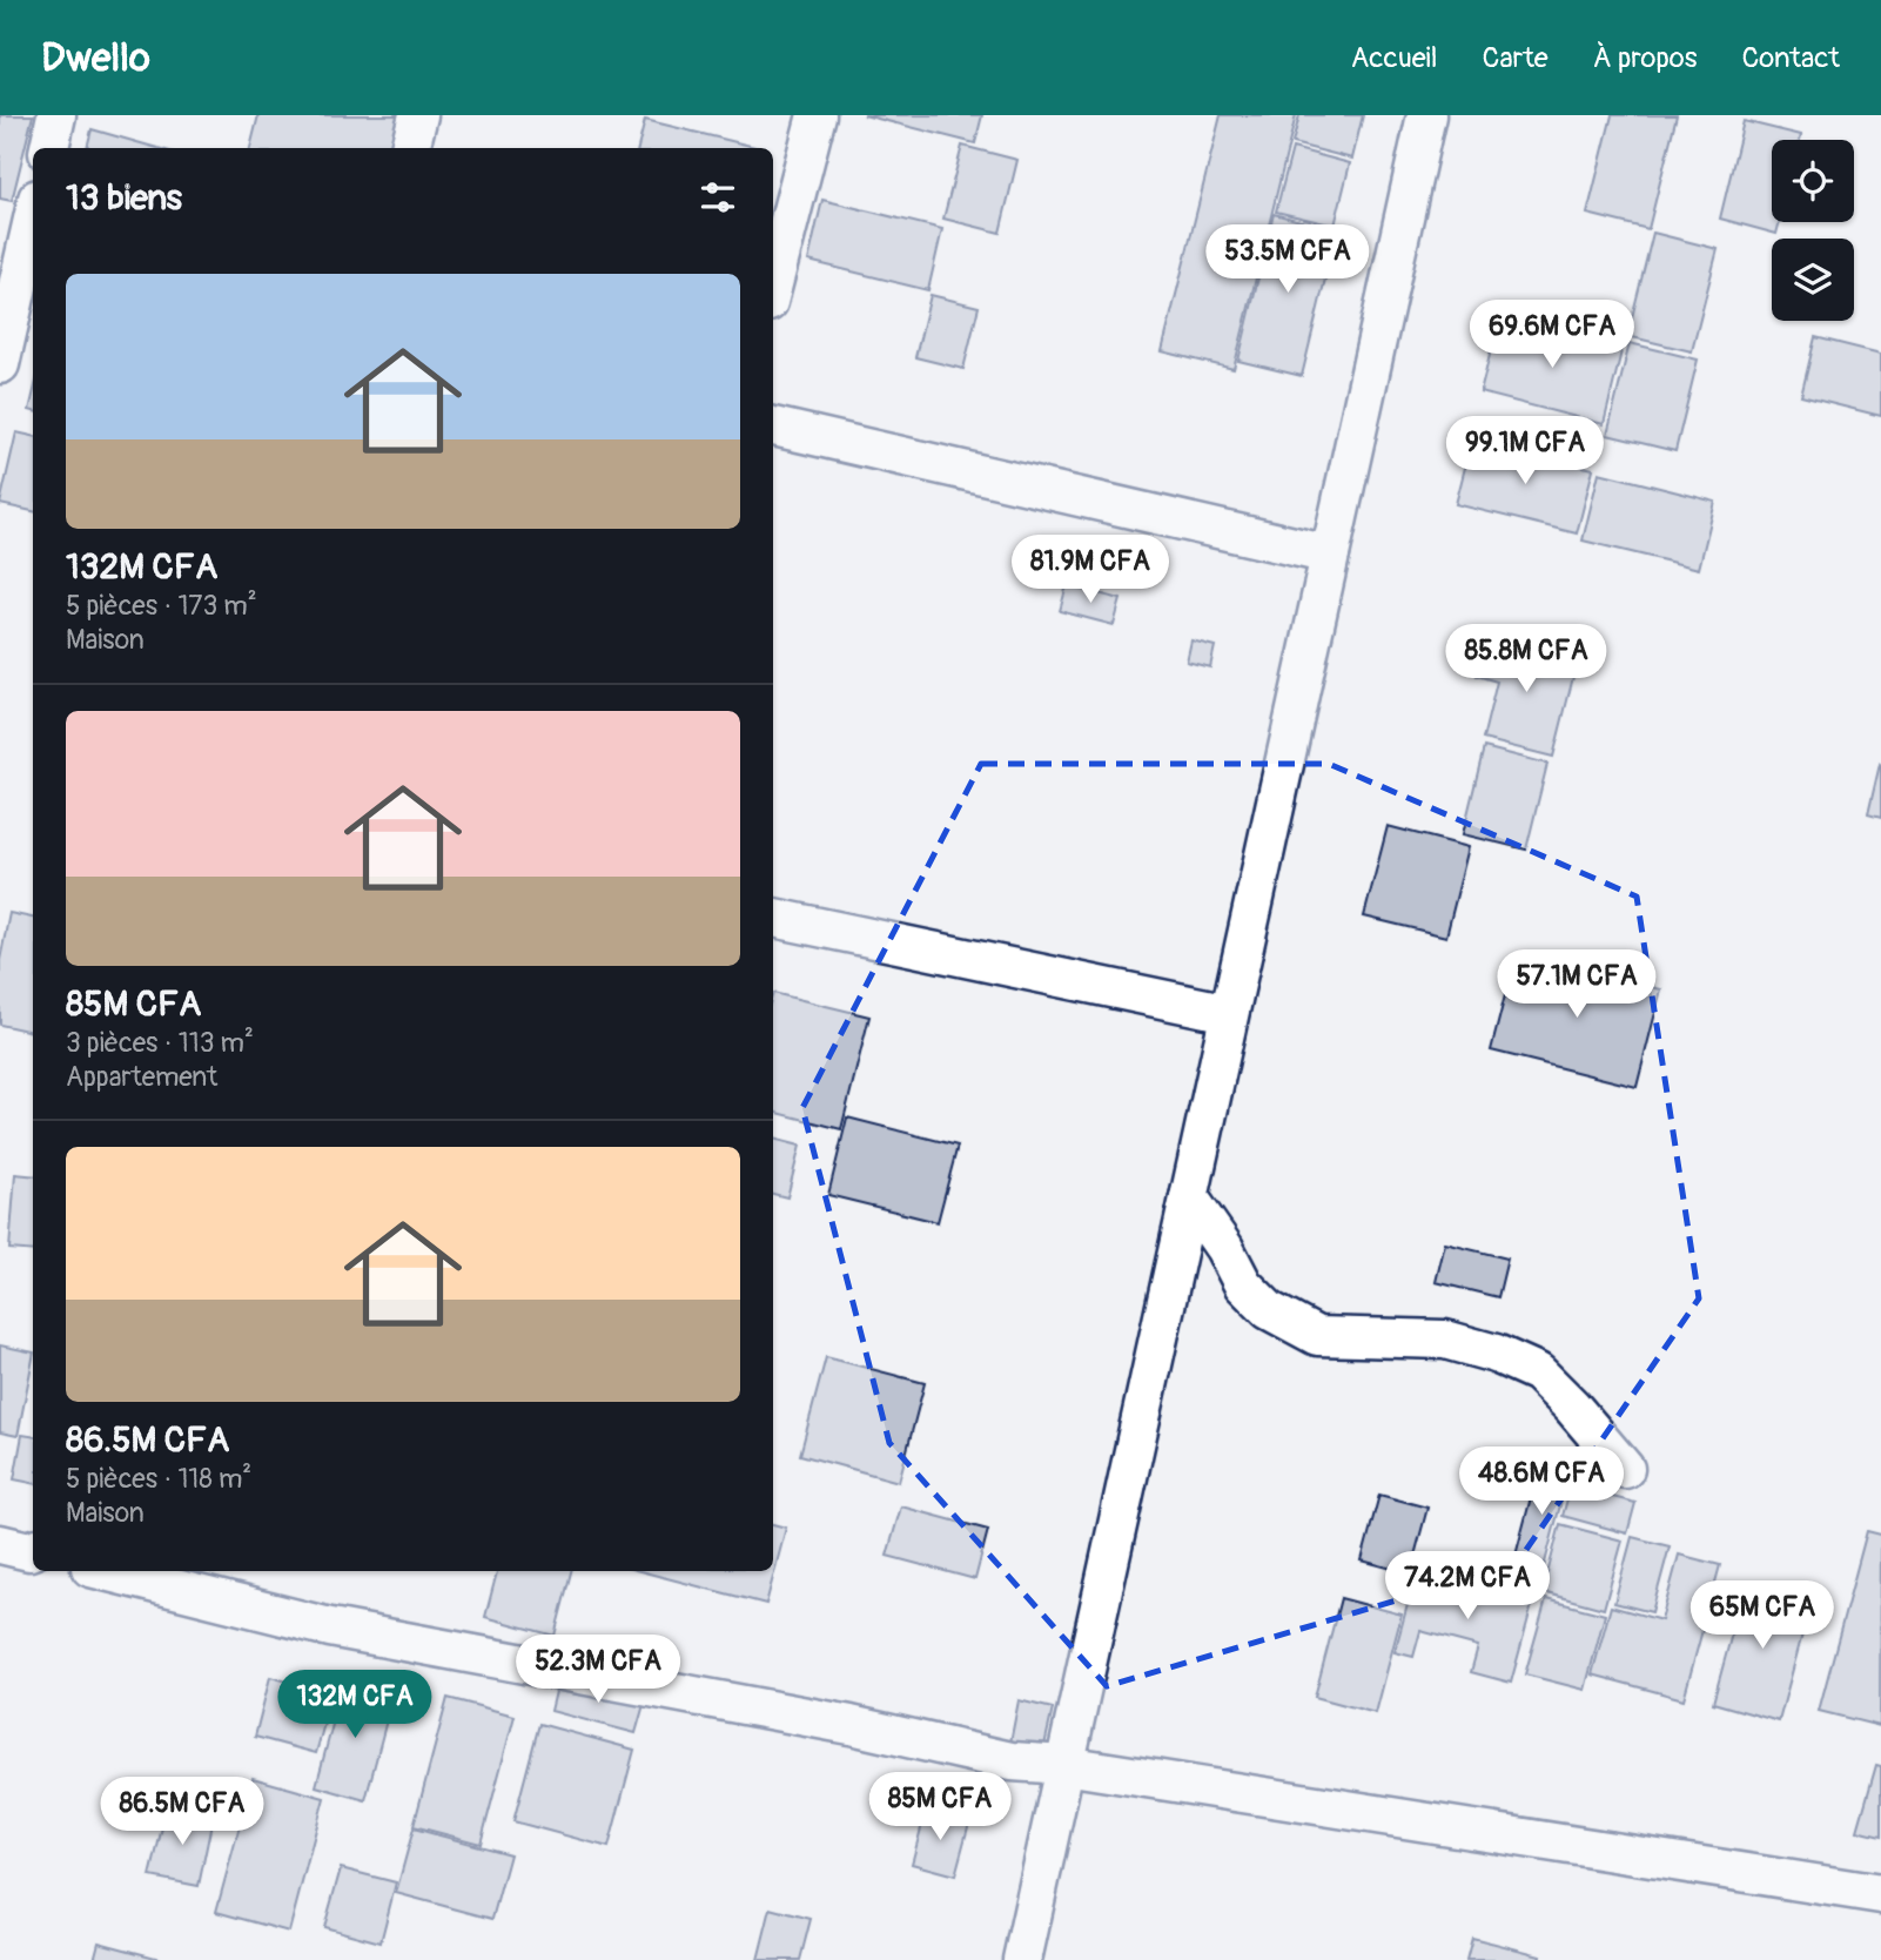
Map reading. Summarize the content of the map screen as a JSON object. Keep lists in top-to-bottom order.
{
  "page": {
    "header": "Dwello",
    "nav": [
      "Accueil",
      "Carte",
      "À propos",
      "Contact"
    ],
    "heading": "13 biens",
    "price": [
      "53.5M CFA",
      "69.6M CFA",
      "99.1M CFA",
      "81.9M CFA",
      "85.8M CFA",
      "57.1M CFA",
      "48.6M CFA",
      "74.2M CFA",
      "65M CFA",
      "52.3M CFA",
      "132M CFA",
      "85M CFA",
      "86.5M CFA"
    ],
    "list": [
      {
        "name": "132M CFA",
        "note": "5 pièces · 173 m² · Maison"
      },
      {
        "name": "85M CFA",
        "note": "3 pièces · 113 m² · Appartement"
      },
      {
        "name": "86.5M CFA",
        "note": "5 pièces · 118 m² · Maison"
      }
    ]
  }
}
